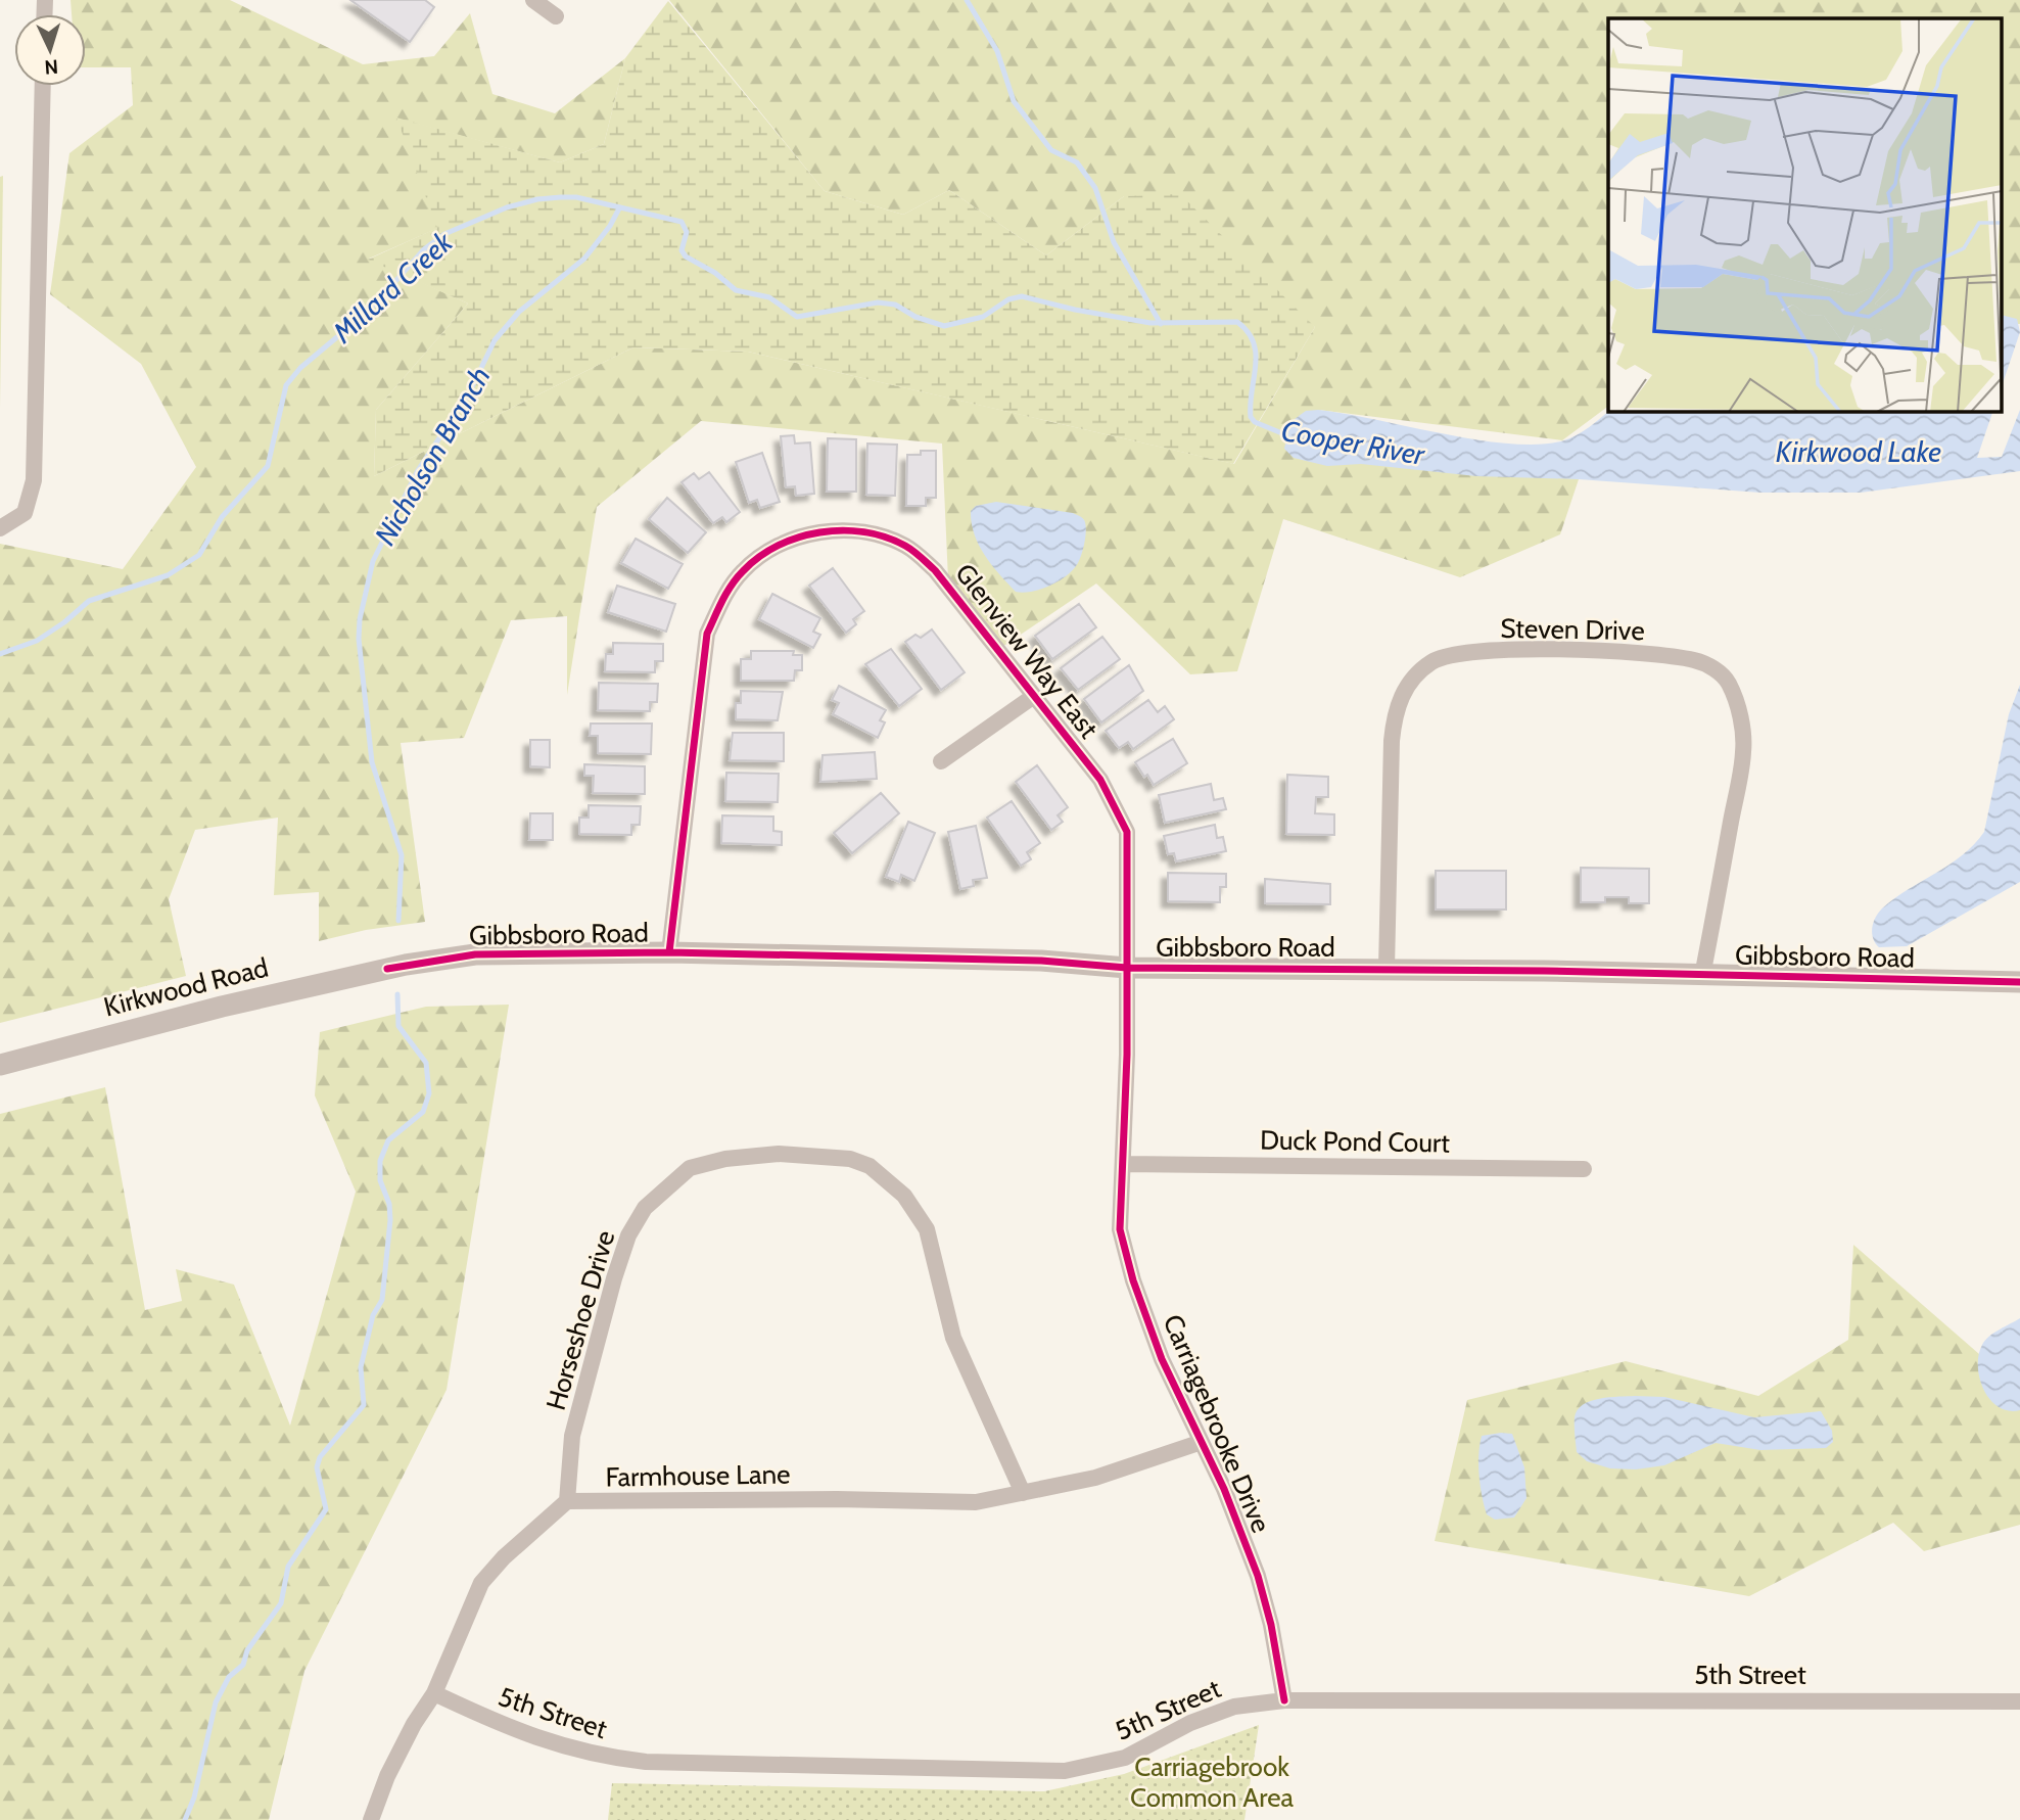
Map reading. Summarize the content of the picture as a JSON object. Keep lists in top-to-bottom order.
{
  "streets": {
    "street": [
      "Steven Drive",
      "Glenview Way East",
      "Gibbsboro Road",
      "Kirkwood Road",
      "Duck Pond Court",
      "Horseshoe Drive",
      "Carriagebrooke Drive",
      "Farmhouse Lane",
      "5th Street"
    ]
  },
  "crossings": [
    ["Steven Drive", "Gibbsboro Road"],
    ["Glenview Way East", "Gibbsboro Road"],
    ["Glenview Way East", "Duck Pond Court"],
    ["Glenview Way East", "Carriagebrooke Drive"],
    ["Gibbsboro Road", "Kirkwood Road"],
    ["Duck Pond Court", "Carriagebrooke Drive"],
    ["Horseshoe Drive", "Farmhouse Lane"],
    ["Carriagebrooke Drive", "Farmhouse Lane"],
    ["Carriagebrooke Drive", "5th Street"],
    ["Farmhouse Lane", "5th Street"]
  ],
  "water": [
    "Millard Creek",
    "Cooper River",
    "Kirkwood Lake",
    "Nicholson Branch"
  ],
  "parks": ["Carriagebrook Common Area"],
  "north": "bottom"
}
